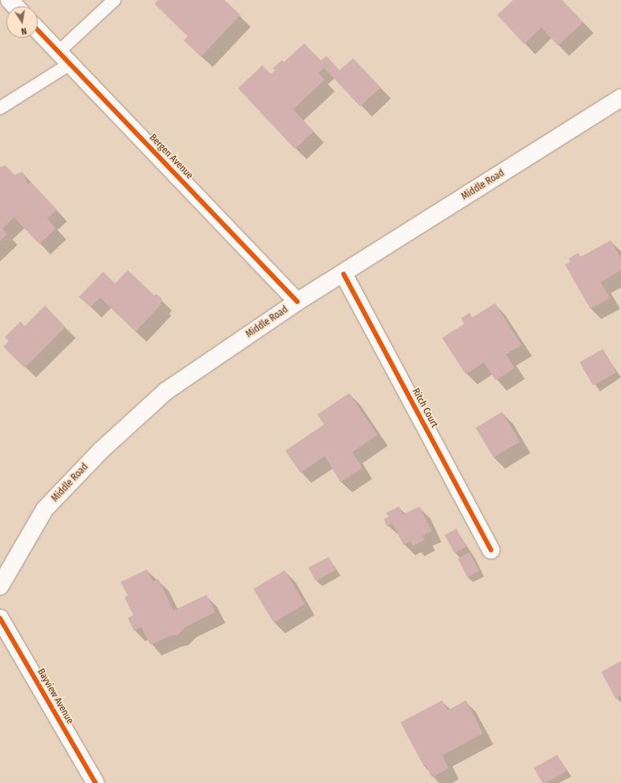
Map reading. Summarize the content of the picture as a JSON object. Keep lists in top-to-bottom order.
{
  "streets": {
    "street": [
      "Bergen Avenue",
      "Middle Road",
      "Ritch Court",
      "Bayview Avenue"
    ]
  },
  "crossings": [
    ["Bergen Avenue", "Middle Road"],
    ["Middle Road", "Ritch Court"]
  ],
  "north": "bottom"
}
